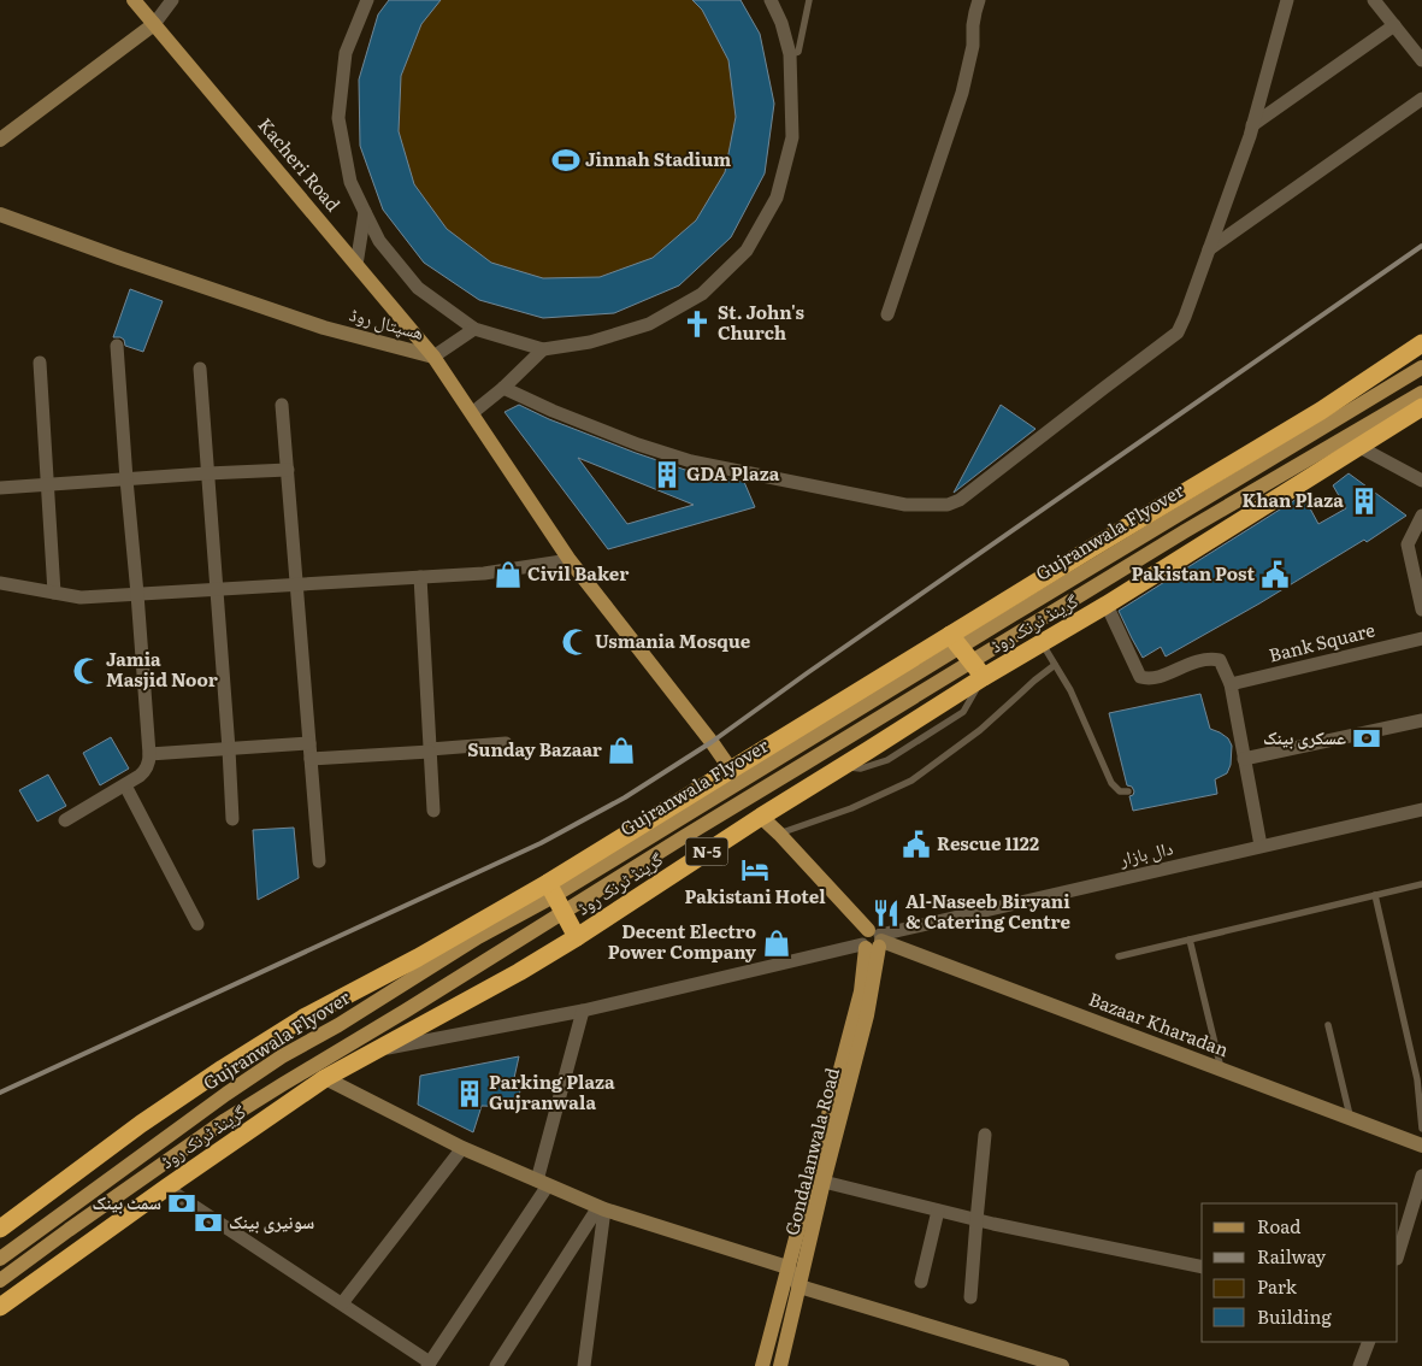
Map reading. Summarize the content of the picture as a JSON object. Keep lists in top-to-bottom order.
{
  "streets": {
    "highway": ["گرینڈ ٹرنک روڈ", "N-5"],
    "main road": [
      "Kacheri Road",
      "ھسپتال روڈ",
      "Gujranwala Flyover",
      "Gondalanwala Road"
    ],
    "street": ["Bank Square", "دال بازار", "Bazaar Kharadan"]
  },
  "crossings": [
    ["Kacheri Road", "ھسپتال روڈ"],
    ["ھسپتال روڈ", "گرینڈ ٹرنک روڈ"],
    ["گرینڈ ٹرنک روڈ", "دال بازار"],
    ["دال بازار", "Bazaar Kharadan"],
    ["دال بازار", "Gondalanwala Road"],
    ["Bazaar Kharadan", "Gondalanwala Road"]
  ],
  "places": {
    "sports": ["Jinnah Stadium"],
    "church": ["St. John's Church"],
    "building": ["GDA Plaza", "Khan Plaza", "Parking Plaza Gujranwala"],
    "shop": ["Civil Baker", "Sunday Bazaar", "Decent Electro Power Company"],
    "public building": ["Pakistan Post", "Rescue 1122"],
    "mosque": ["Usmania Mosque", "Jamia Masjid Noor"],
    "bank": ["عسکری بینک", "سمٹ بینک", "سونیری بینک"],
    "hotel": ["Pakistani Hotel"],
    "restaurant": ["Al-Naseeb Biryani & Catering Centre"]
  },
  "legend": [
    "Road",
    "Railway",
    "Park",
    "Building"
  ]
}
